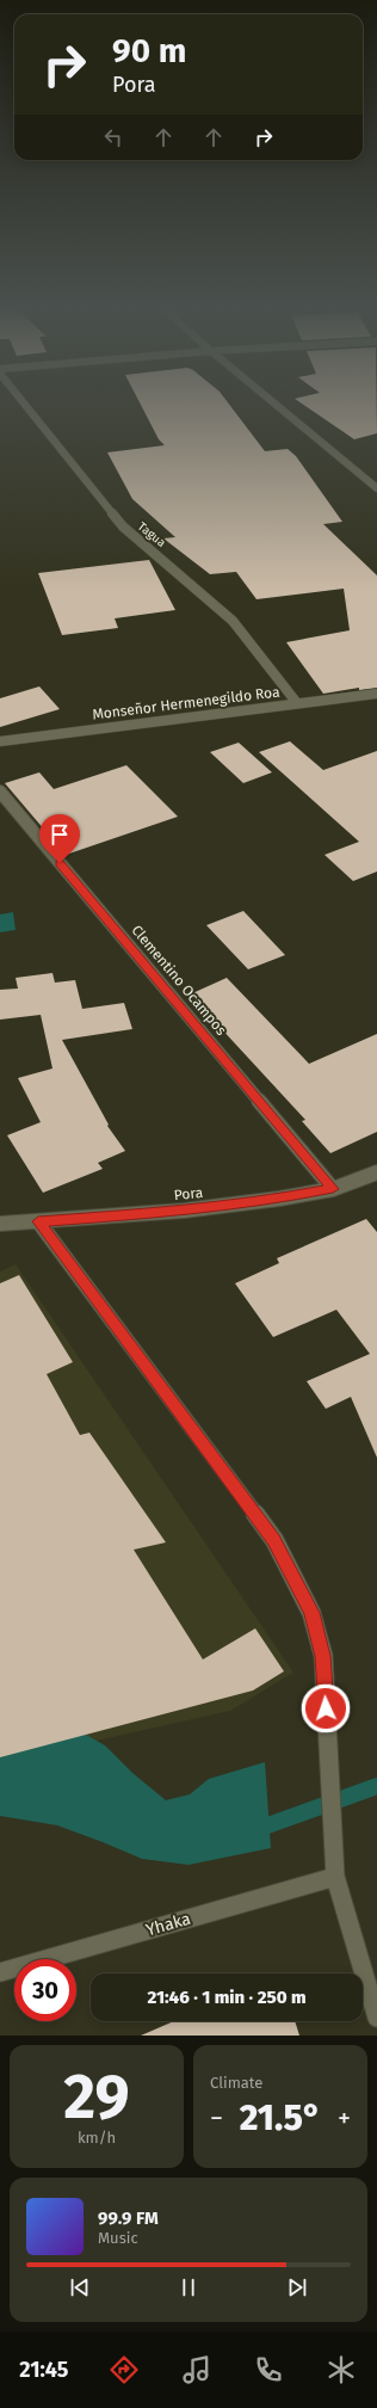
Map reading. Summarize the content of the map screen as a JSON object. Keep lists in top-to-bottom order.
{
  "streets": {
    "street": [
      "Tagua",
      "Monseñor Hermenegildo Roa",
      "Clementino Ocampos",
      "Pora",
      "Yhaka"
    ]
  },
  "crossings": [
    ["Tagua", "Monseñor Hermenegildo Roa"],
    ["Clementino Ocampos", "Pora"]
  ],
  "page": {
    "turn": ["90 m", "Pora"],
    "limit": "30",
    "trip": "21:46 · 1 min · 250 m",
    "tile": [
      ["29", "km/h"],
      "Climate"
    ],
    "heat": ["−", "21.5°", "+"],
    "song": ["99.9 FM", "Music"],
    "tabs": "21:45"
  }
}
